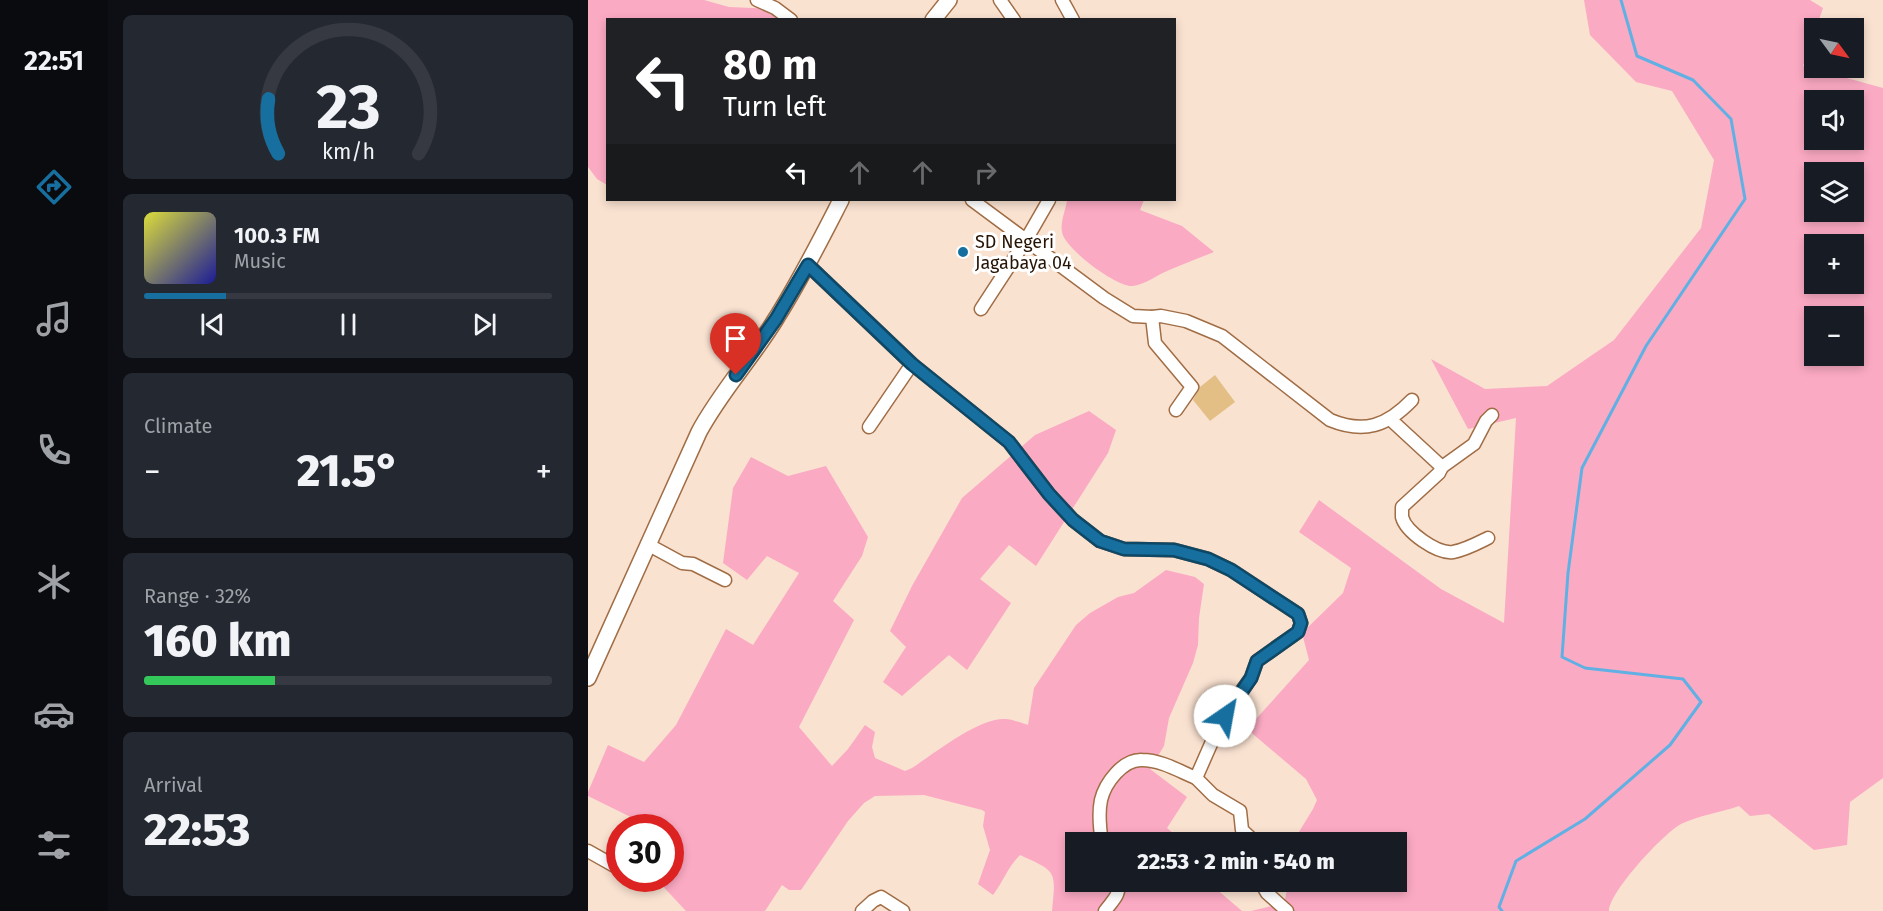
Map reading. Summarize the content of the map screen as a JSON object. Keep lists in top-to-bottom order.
{
  "places": ["SD Negeri Jagabaya 04"],
  "north": "bottom right",
  "page": {
    "tabs": "22:51",
    "map_buttons": ["+", "−"],
    "turn": ["80 m", "Turn left"],
    "song": ["100.3 FM", "Music"],
    "tile": [
      "Climate",
      ["Range · 32%", "160 km"],
      ["Arrival", "22:53"]
    ],
    "heat": ["−", "21.5°", "+"],
    "limit": "30",
    "trip": "22:53 · 2 min · 540 m",
    "gauge": ["23", "km/h"]
  }
}
